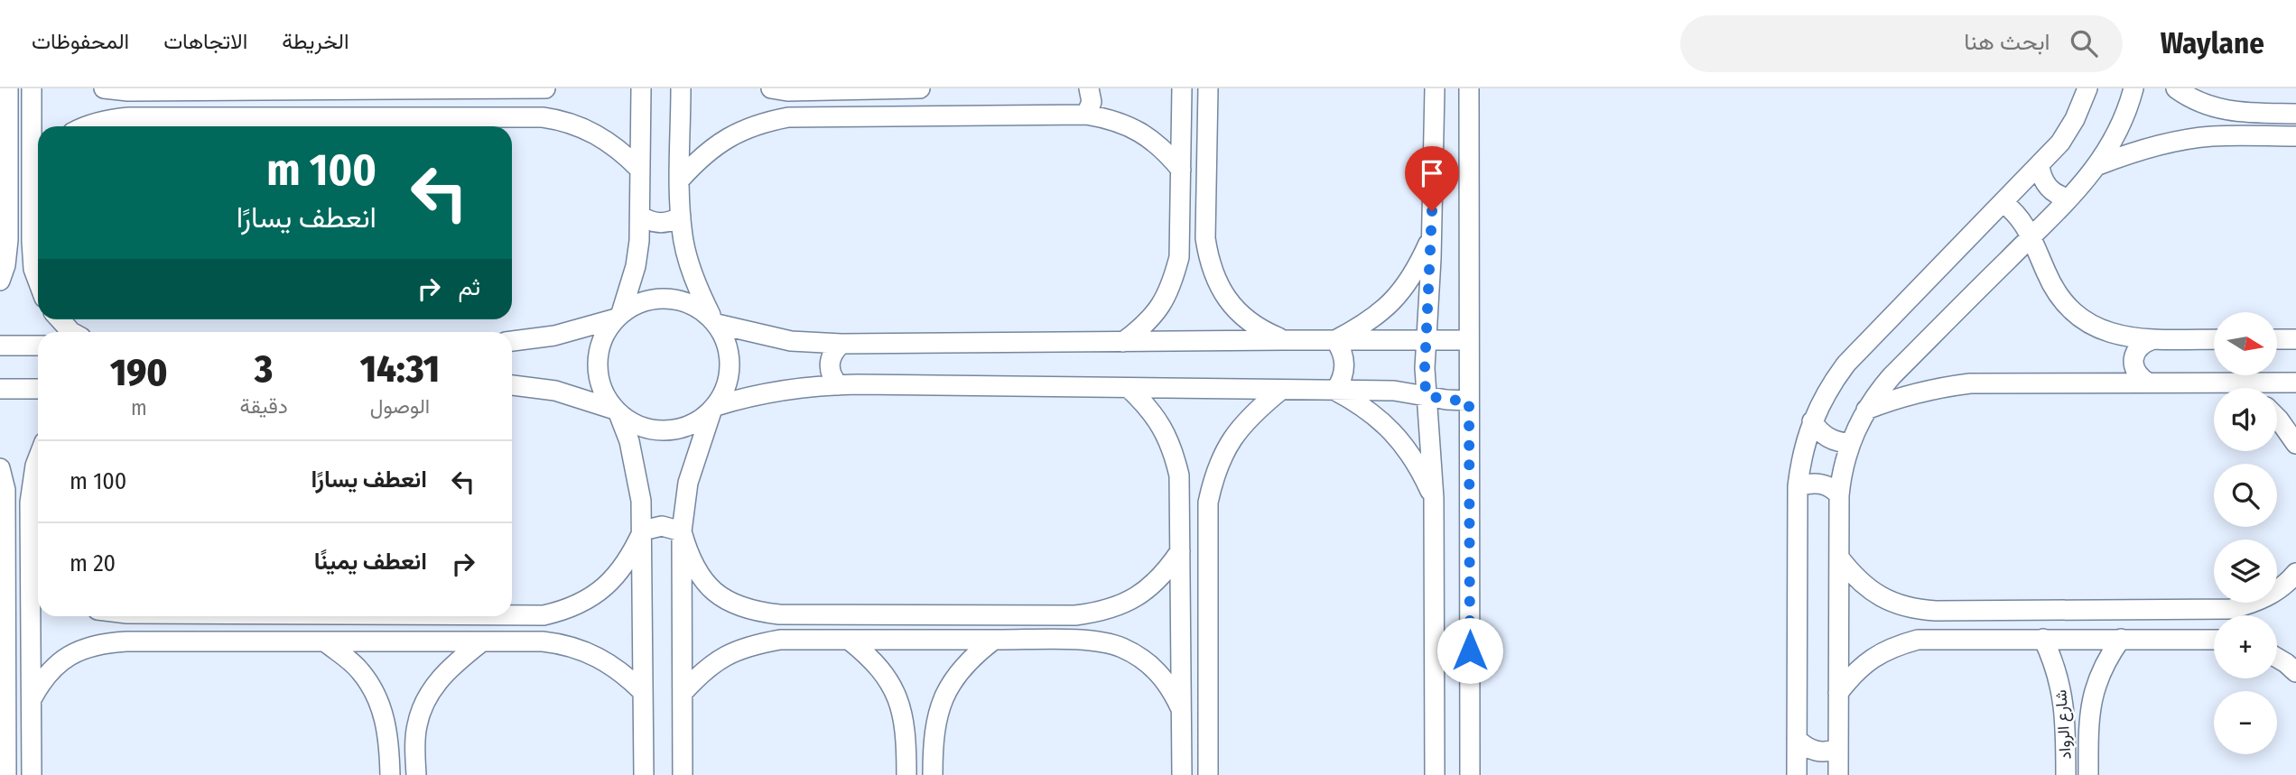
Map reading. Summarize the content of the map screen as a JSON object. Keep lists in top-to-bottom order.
{
  "streets": {
    "street": ["شارع الرواد"]
  },
  "north": "right",
  "page": {
    "header": "Waylane",
    "search": "ابحث هنا",
    "nav": ["الخريطة", "الاتجاهات", "المحفوظات"],
    "turn": ["100 m", "انعطف يسارًا"],
    "then": "ثم",
    "map_buttons": ["+", "−"],
    "eta": [
      "14:31",
      "الوصول",
      "3",
      "دقيقة",
      "190",
      "m"
    ],
    "list": [
      {
        "name": "انعطف يسارًا",
        "value": "100 m"
      },
      {
        "name": "انعطف يمينًا",
        "value": "20 m"
      }
    ]
  }
}
